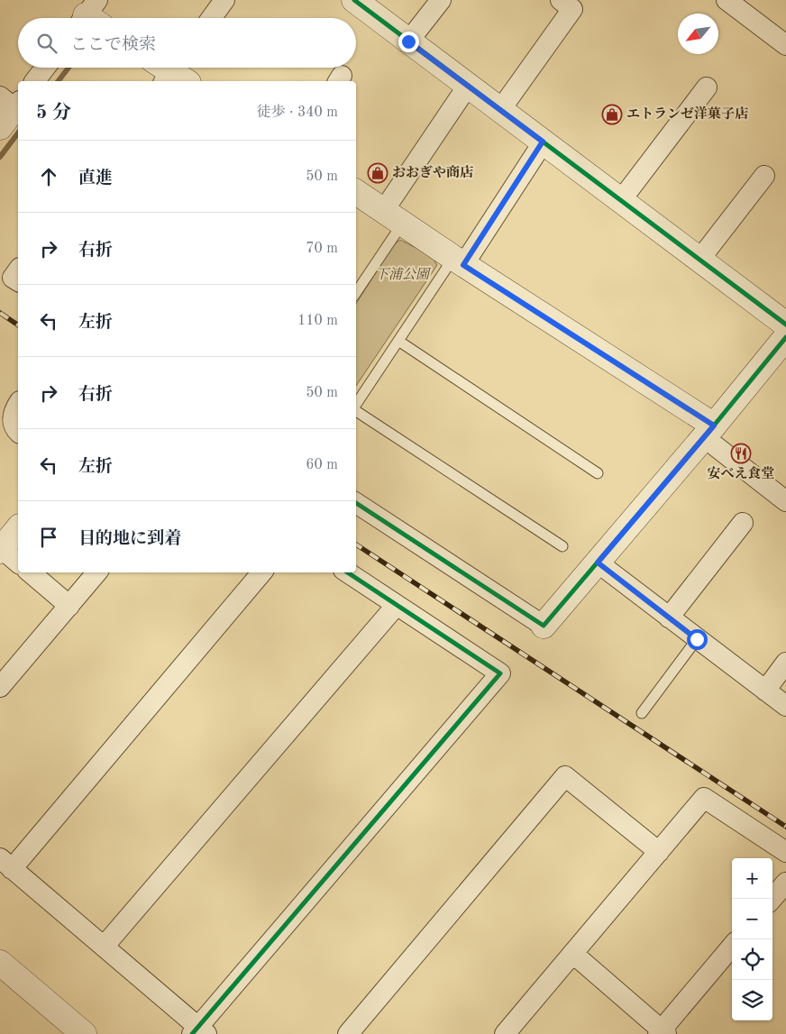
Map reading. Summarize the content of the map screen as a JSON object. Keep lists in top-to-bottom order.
{
  "parks": ["下浦公園"],
  "places": {
    "shop": ["エトランゼ洋菓子店", "おおぎや商店"],
    "restaurant": ["安べえ食堂"]
  },
  "north": "bottom left",
  "page": {
    "search": "ここで検索",
    "heading": ["5 分", "徒歩 · 340 m"],
    "list": [
      ["直進", "50 m"],
      ["右折", "70 m"],
      ["左折", "110 m"],
      ["右折", "50 m"],
      ["左折", "60 m"],
      "目的地に到着"
    ],
    "map_buttons": ["+", "−"]
  }
}
